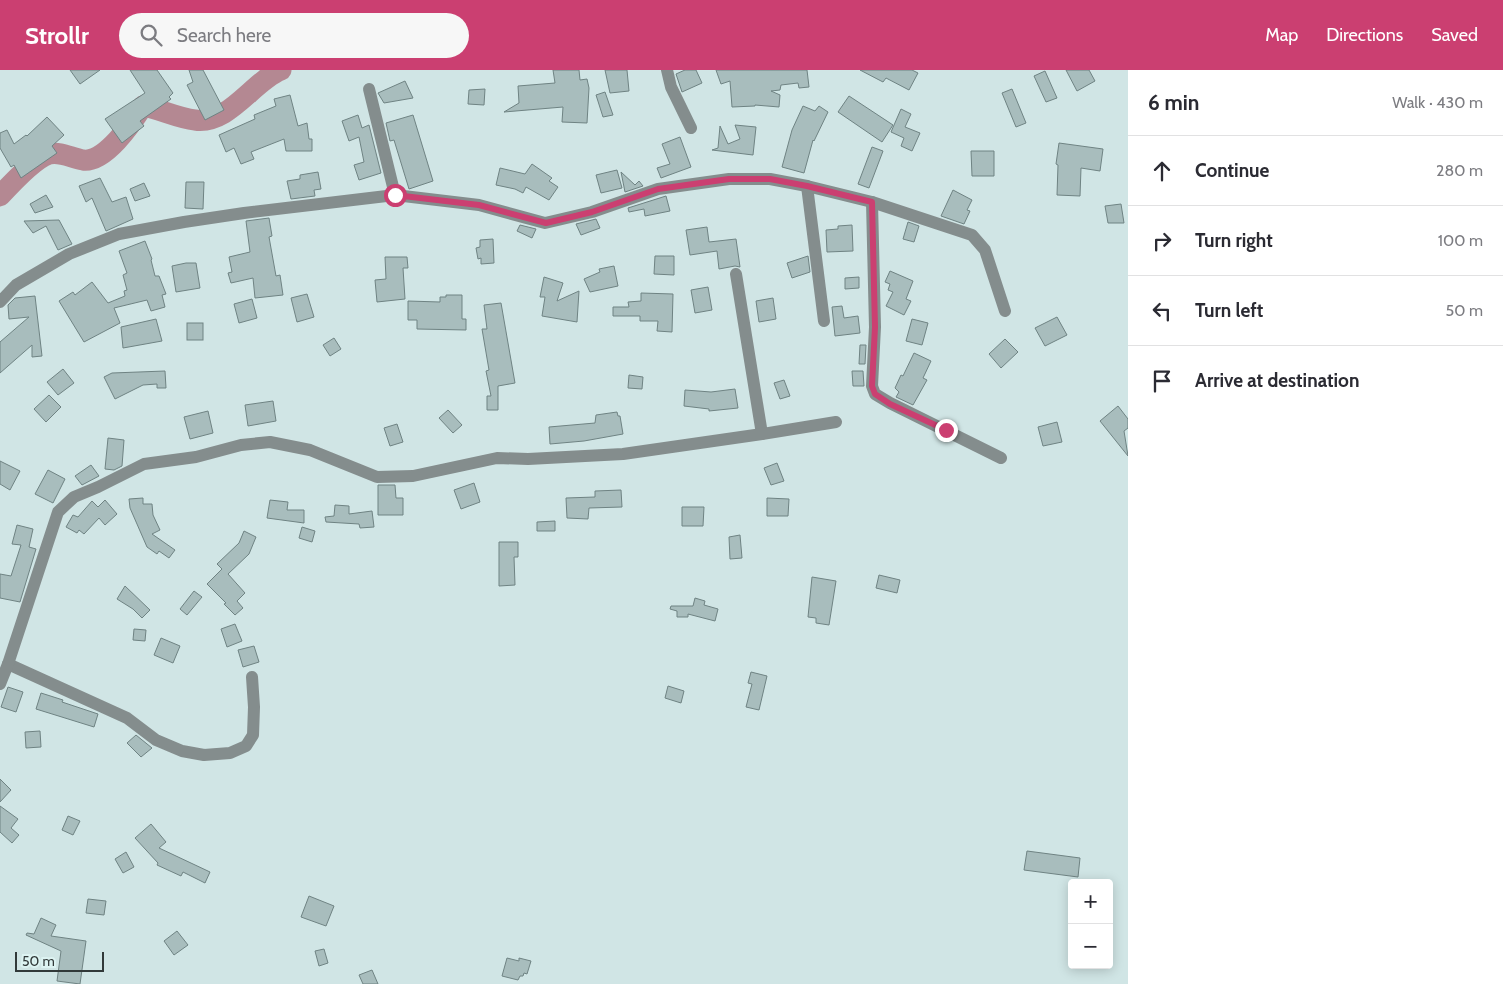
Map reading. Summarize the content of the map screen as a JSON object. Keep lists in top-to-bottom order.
{
  "scale_bar": "50 m",
  "page": {
    "header": "Strollr",
    "search": "Search here",
    "nav": ["Map", "Directions", "Saved"],
    "heading": ["6 min", "Walk · 430 m"],
    "list": [
      ["Continue", "280 m"],
      ["Turn right", "100 m"],
      ["Turn left", "50 m"],
      "Arrive at destination"
    ],
    "map_buttons": ["+", "−"],
    "scale": "50 m"
  }
}
